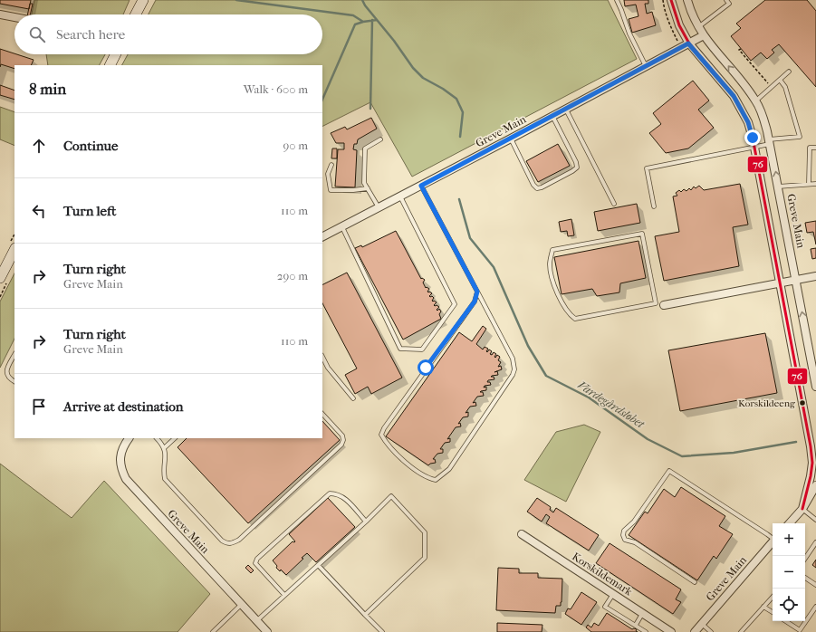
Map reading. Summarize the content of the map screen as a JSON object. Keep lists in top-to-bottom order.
{
  "streets": {
    "street": ["Greve Main", "Korskildemark"]
  },
  "water": ["Vardegårdsløbet"],
  "places": ["Korskildeeng"],
  "lines": ["transit line 76"],
  "page": {
    "search": "Search here",
    "heading": ["8 min", "Walk · 600 m"],
    "list": [
      ["Continue", "90 m"],
      ["Turn left", "110 m"],
      ["Turn right", "Greve Main", "290 m"],
      ["Turn right", "Greve Main", "110 m"],
      "Arrive at destination"
    ],
    "map_buttons": ["+", "−"]
  }
}
